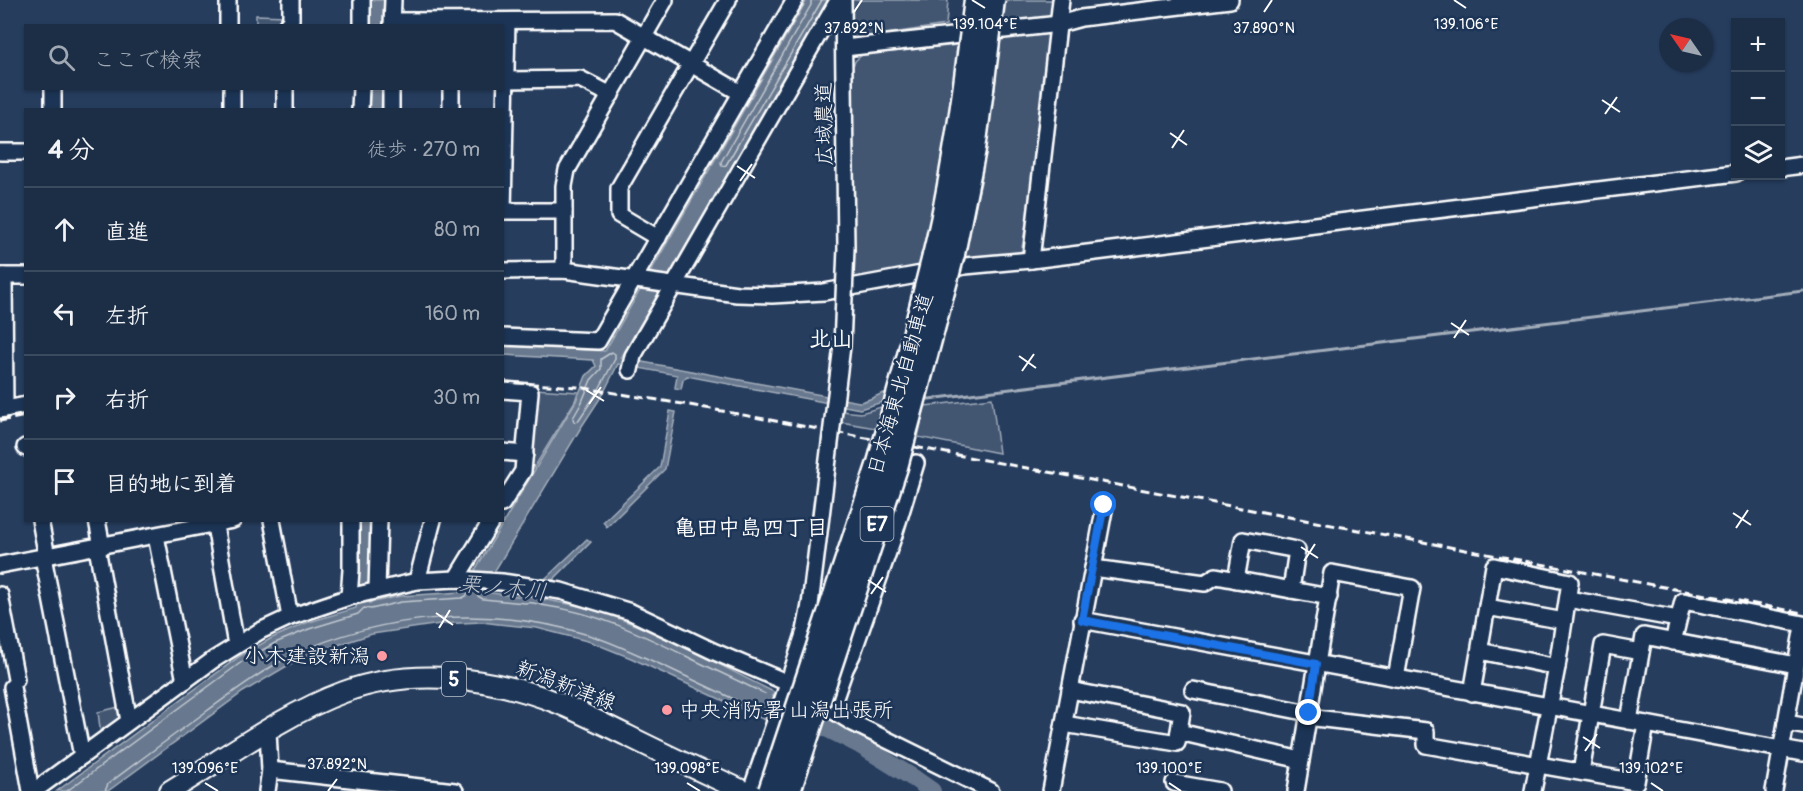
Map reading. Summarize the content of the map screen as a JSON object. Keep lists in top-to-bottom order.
{
  "streets": {
    "highway": ["日本海東北自動車道", "E7"],
    "main road": ["5", "新潟新津線"],
    "street": ["広域農道"]
  },
  "districts": ["北山", "亀田中島四丁目"],
  "water": ["栗ノ木川"],
  "places": ["小木建設新潟", "中央消防署 山潟出張所"],
  "north": "top left",
  "page": {
    "map_buttons": ["+", "−"],
    "search": "ここで検索",
    "heading": ["4 分", "徒歩 · 270 m"],
    "list": [
      ["直進", "80 m"],
      ["左折", "160 m"],
      ["右折", "30 m"],
      "目的地に到着"
    ]
  },
  "coordinates": [
    "139.104°E",
    "139.106°E",
    "37.892°N",
    "37.890°N",
    "139.096°E",
    "139.098°E",
    "139.100°E",
    "139.102°E"
  ]
}
